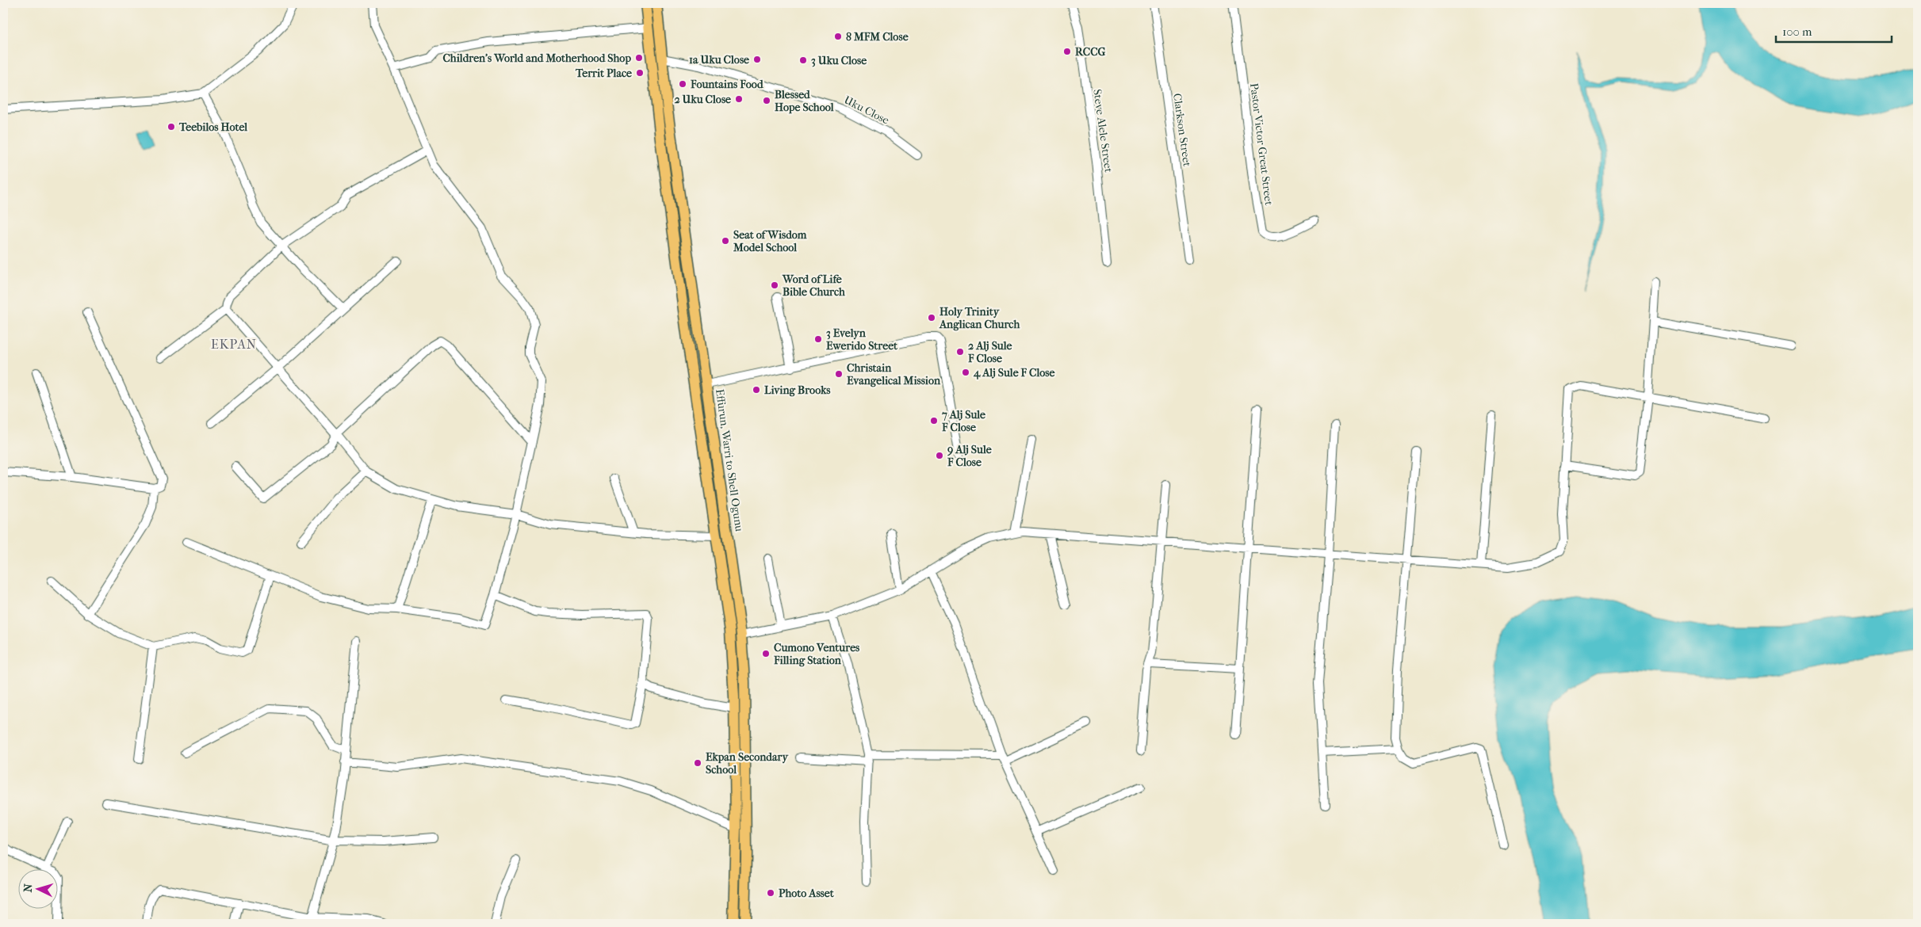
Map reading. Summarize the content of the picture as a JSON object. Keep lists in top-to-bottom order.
{
  "streets": {
    "main road": ["Effurun, Warri to Shell Ogunu"],
    "street": [
      "Uku Close",
      "Clarkson Street",
      "Steve Alele Street",
      "Pastor Victor Great Street"
    ]
  },
  "crossings": [
    ["Uku Close", "Effurun, Warri to Shell Ogunu"]
  ],
  "districts": ["EKPAN"],
  "places": [
    "8 MFM Close",
    "RCCG",
    "Children's World and Motherhood Shop",
    "1a Uku Close",
    "3 Uku Close",
    "Territ Place",
    "Fountains Food",
    "2 Uku Close",
    "Blessed Hope School",
    "Teebilos Hotel",
    "Seat of Wisdom Model School",
    "Word of Life Bible Church",
    "Holy Trinity Anglican Church",
    "3 Evelyn Ewerido Street",
    "2 Alj Sule F Close",
    "4 Alj Sule F Close",
    "Christain Evangelical Mission",
    "Living Brooks",
    "7 Alj Sule F Close",
    "9 Alj Sule F Close",
    "Cumono Ventures Filling Station",
    "Ekpan Secondary School",
    "Photo Asset"
  ],
  "scale_bar": "100 m",
  "north": "left"
}
